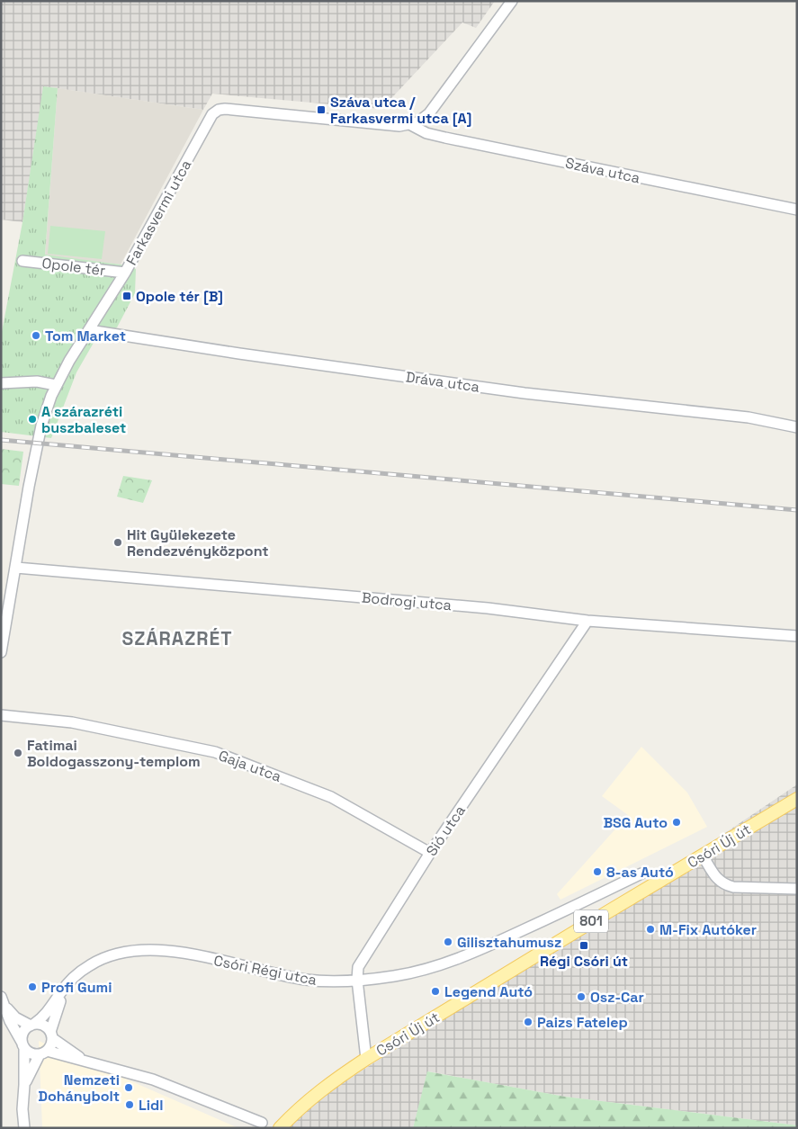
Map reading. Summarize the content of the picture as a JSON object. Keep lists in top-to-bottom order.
{
  "streets": {
    "main road": ["Csóri Új út", "801"],
    "street": [
      "Száva utca",
      "Farkasvermi utca",
      "Opole tér",
      "Dráva utca",
      "Bodrogi utca",
      "Gaja utca",
      "Sió utca",
      "Csóri Régi utca"
    ]
  },
  "crossings": [
    ["Száva utca", "Farkasvermi utca"],
    ["Farkasvermi utca", "Opole tér"],
    ["Farkasvermi utca", "Dráva utca"],
    ["Farkasvermi utca", "Bodrogi utca"],
    ["Bodrogi utca", "Sió utca"],
    ["Gaja utca", "Sió utca"],
    ["Sió utca", "Csóri Új út"],
    ["Sió utca", "Csóri Régi utca"],
    ["Csóri Új út", "801"]
  ],
  "districts": ["SZÁRAZRÉT"],
  "places": {
    "transit": ["Száva utca / Farkasvermi utca [A]", "Opole tér [B]", "Régi Csóri út"],
    "other": [
      "Tom Market",
      "A szárazréti buszbaleset",
      "Hit Gyülekezete Rendezvényközpont",
      "Fatimai Boldogasszony-templom",
      "BSG Auto",
      "8-as Autó",
      "M-Fix Autóker",
      "Gilisztahumusz",
      "Profi Gumi",
      "Legend Autó",
      "Osz-Car",
      "Paizs Fatelep",
      "Nemzeti Dohánybolt",
      "Lidl"
    ]
  }
}
